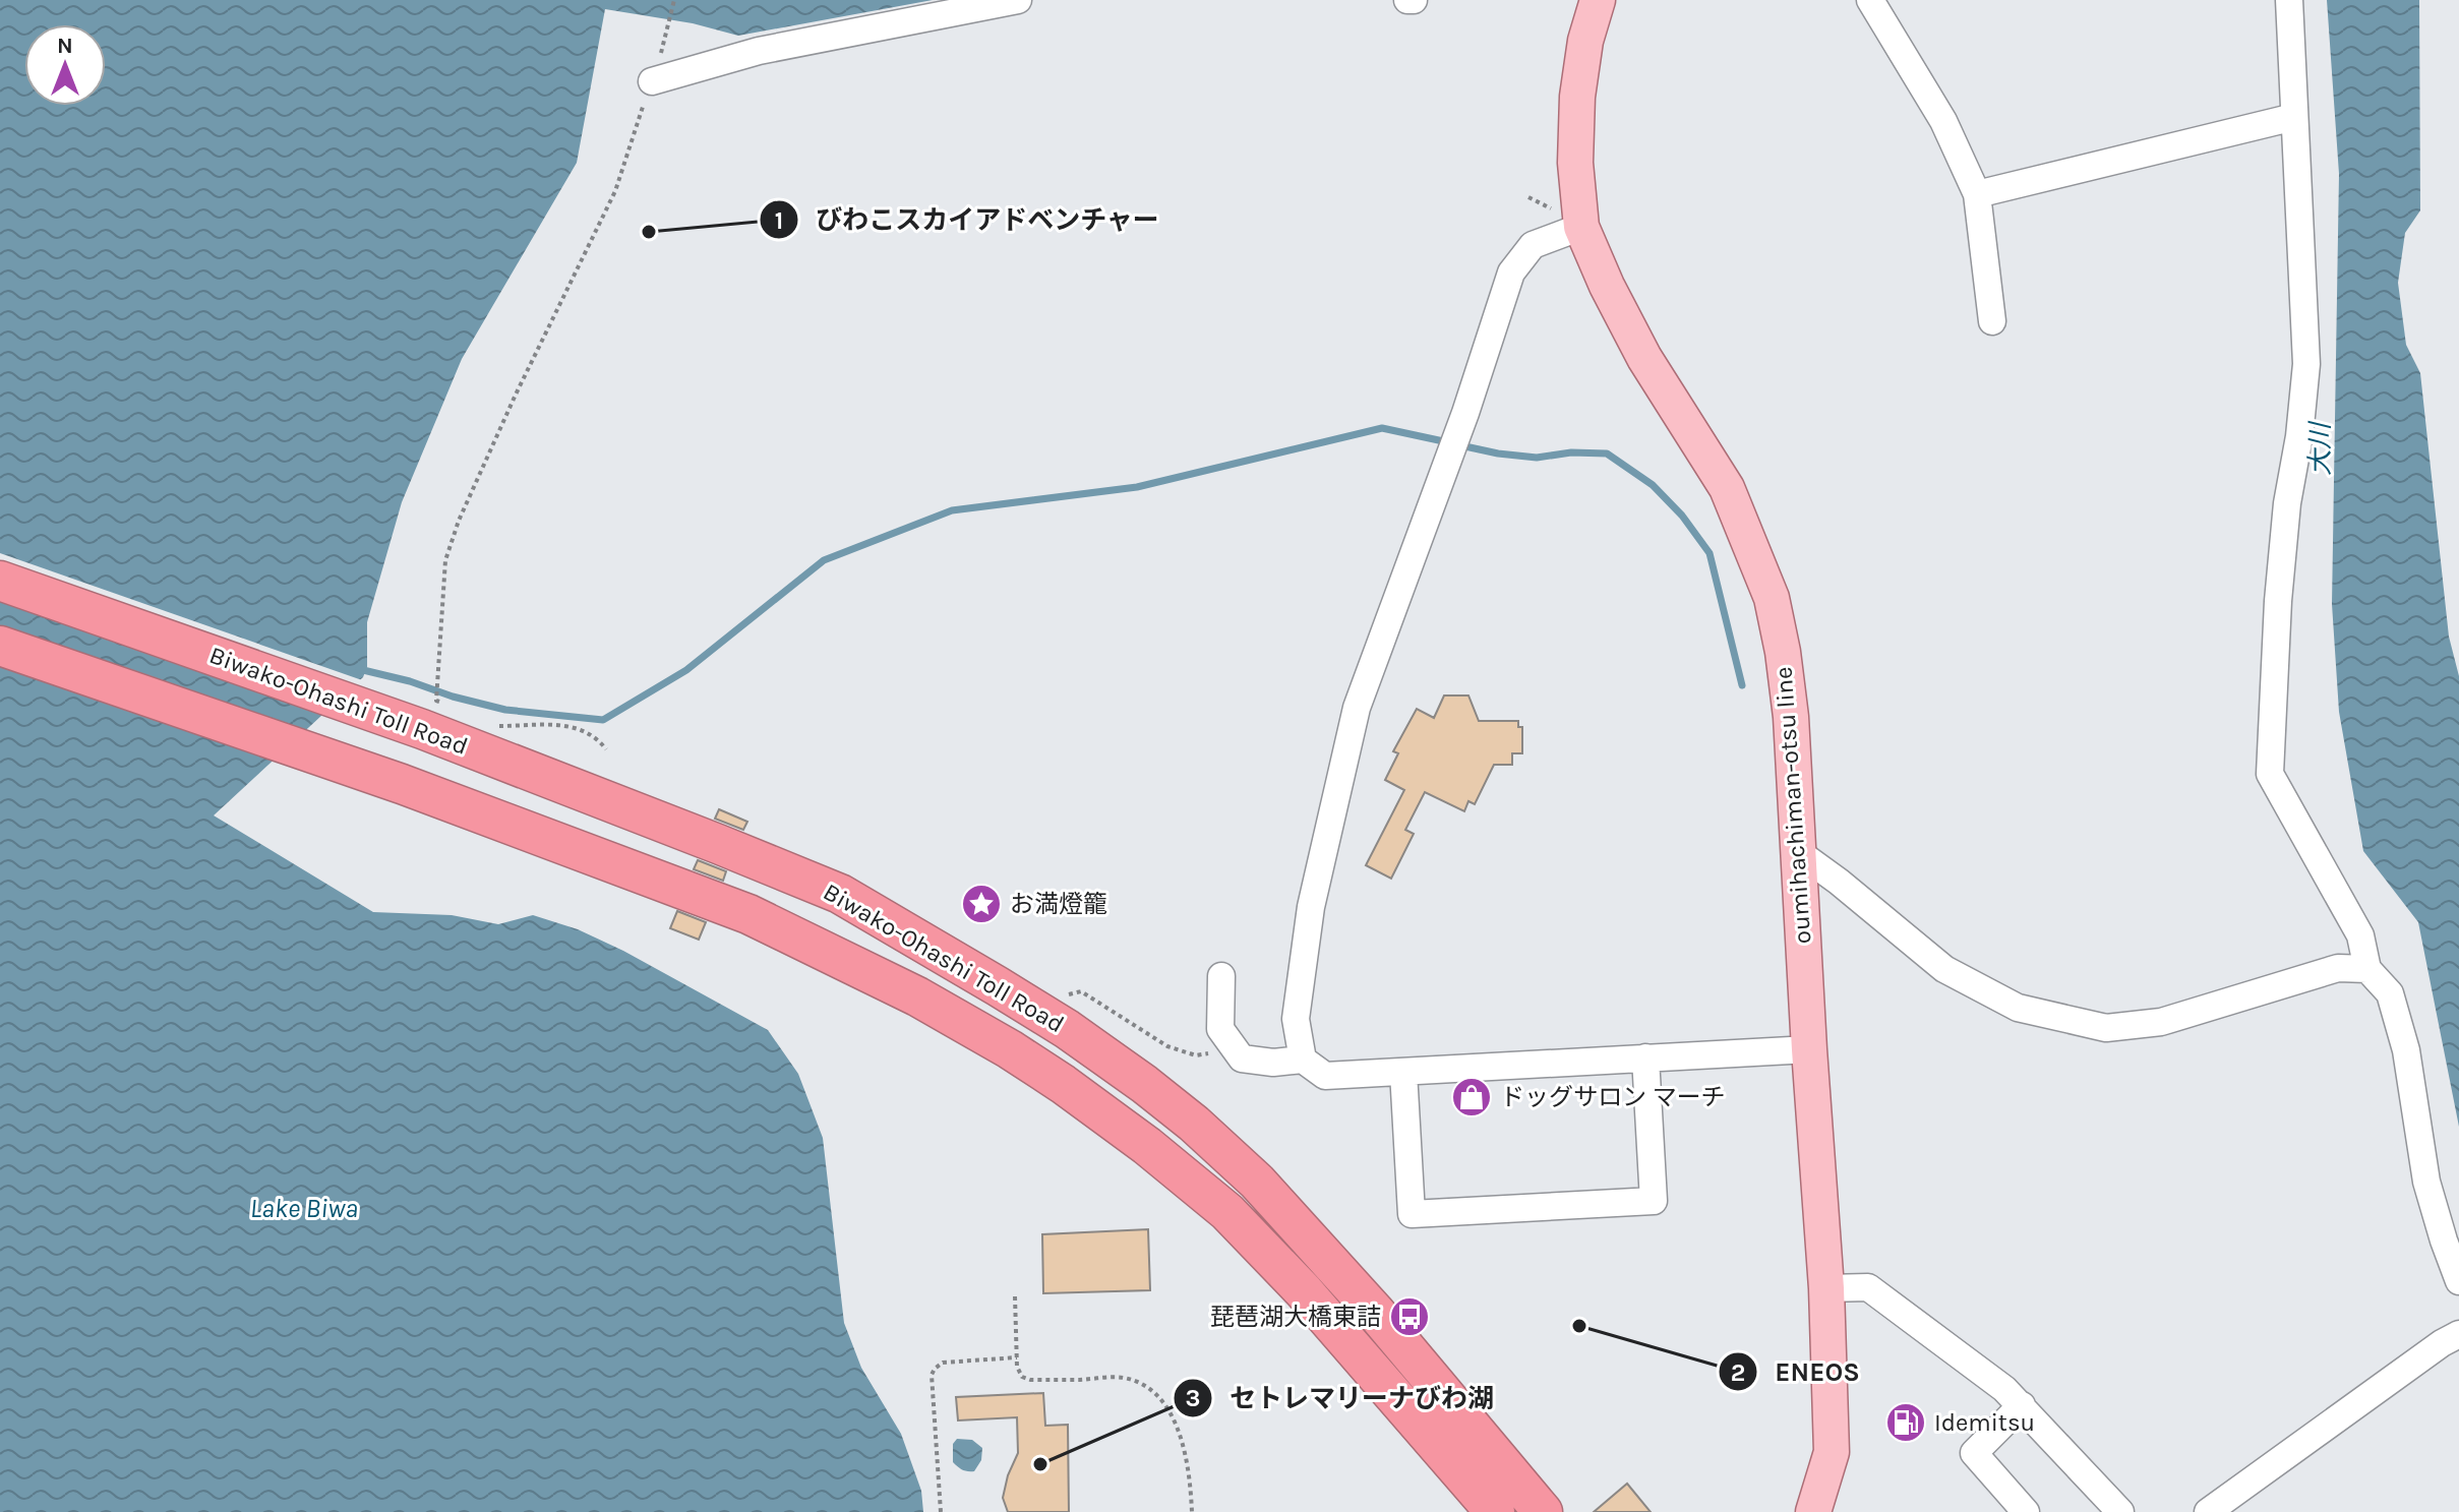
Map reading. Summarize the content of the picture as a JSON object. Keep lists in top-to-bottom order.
{
  "streets": {
    "highway": ["Biwako-Ohashi Toll Road"],
    "main road": ["oumihachiman-otsu line"]
  },
  "water": ["大川", "Lake Biwa"],
  "places": {
    "other": ["びわこスカイアドベンチャー", "ENEOS", "セトレマリーナびわ湖"],
    "place": ["お満燈籠"],
    "shop": ["ドッグサロン マーチ"],
    "bus stop": ["琵琶湖大橋東詰"],
    "fuel station": ["Idemitsu"]
  },
  "north": "top"
}
